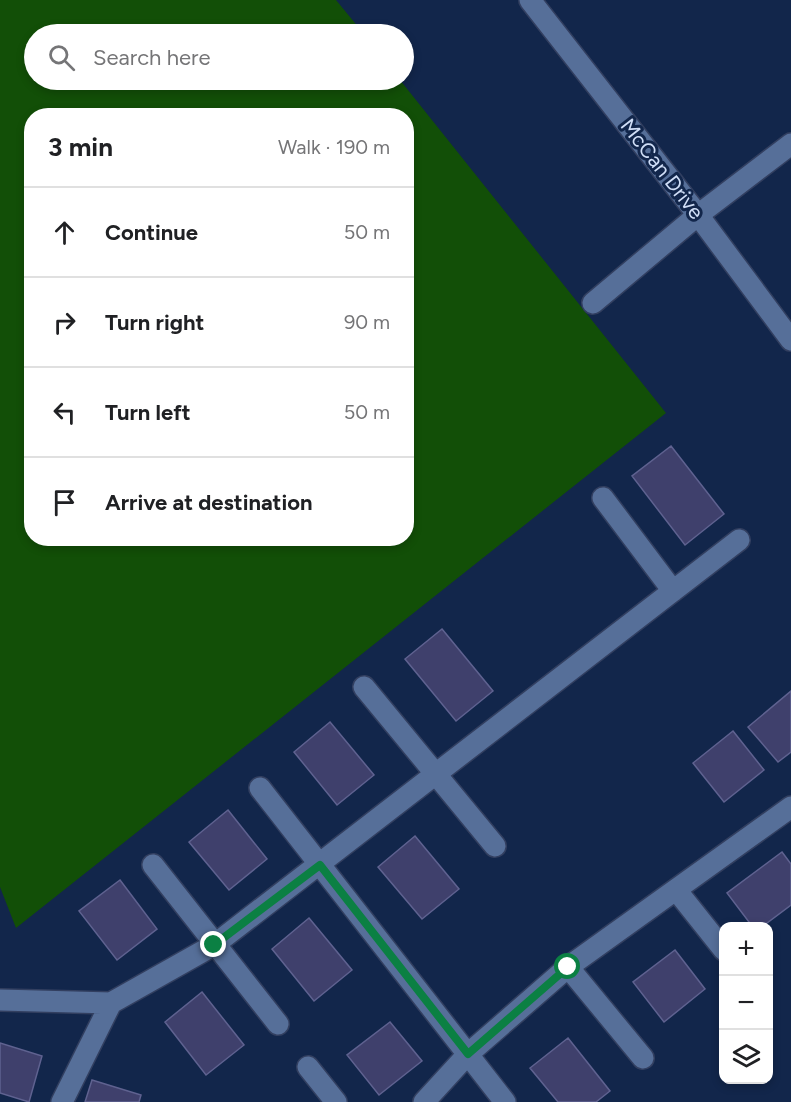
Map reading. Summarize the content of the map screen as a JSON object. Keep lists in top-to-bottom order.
{
  "streets": {
    "street": ["McCan Drive"]
  },
  "page": {
    "search": "Search here",
    "heading": ["3 min", "Walk · 190 m"],
    "list": [
      ["Continue", "50 m"],
      ["Turn right", "90 m"],
      ["Turn left", "50 m"],
      "Arrive at destination"
    ],
    "map_buttons": ["+", "−"]
  }
}
